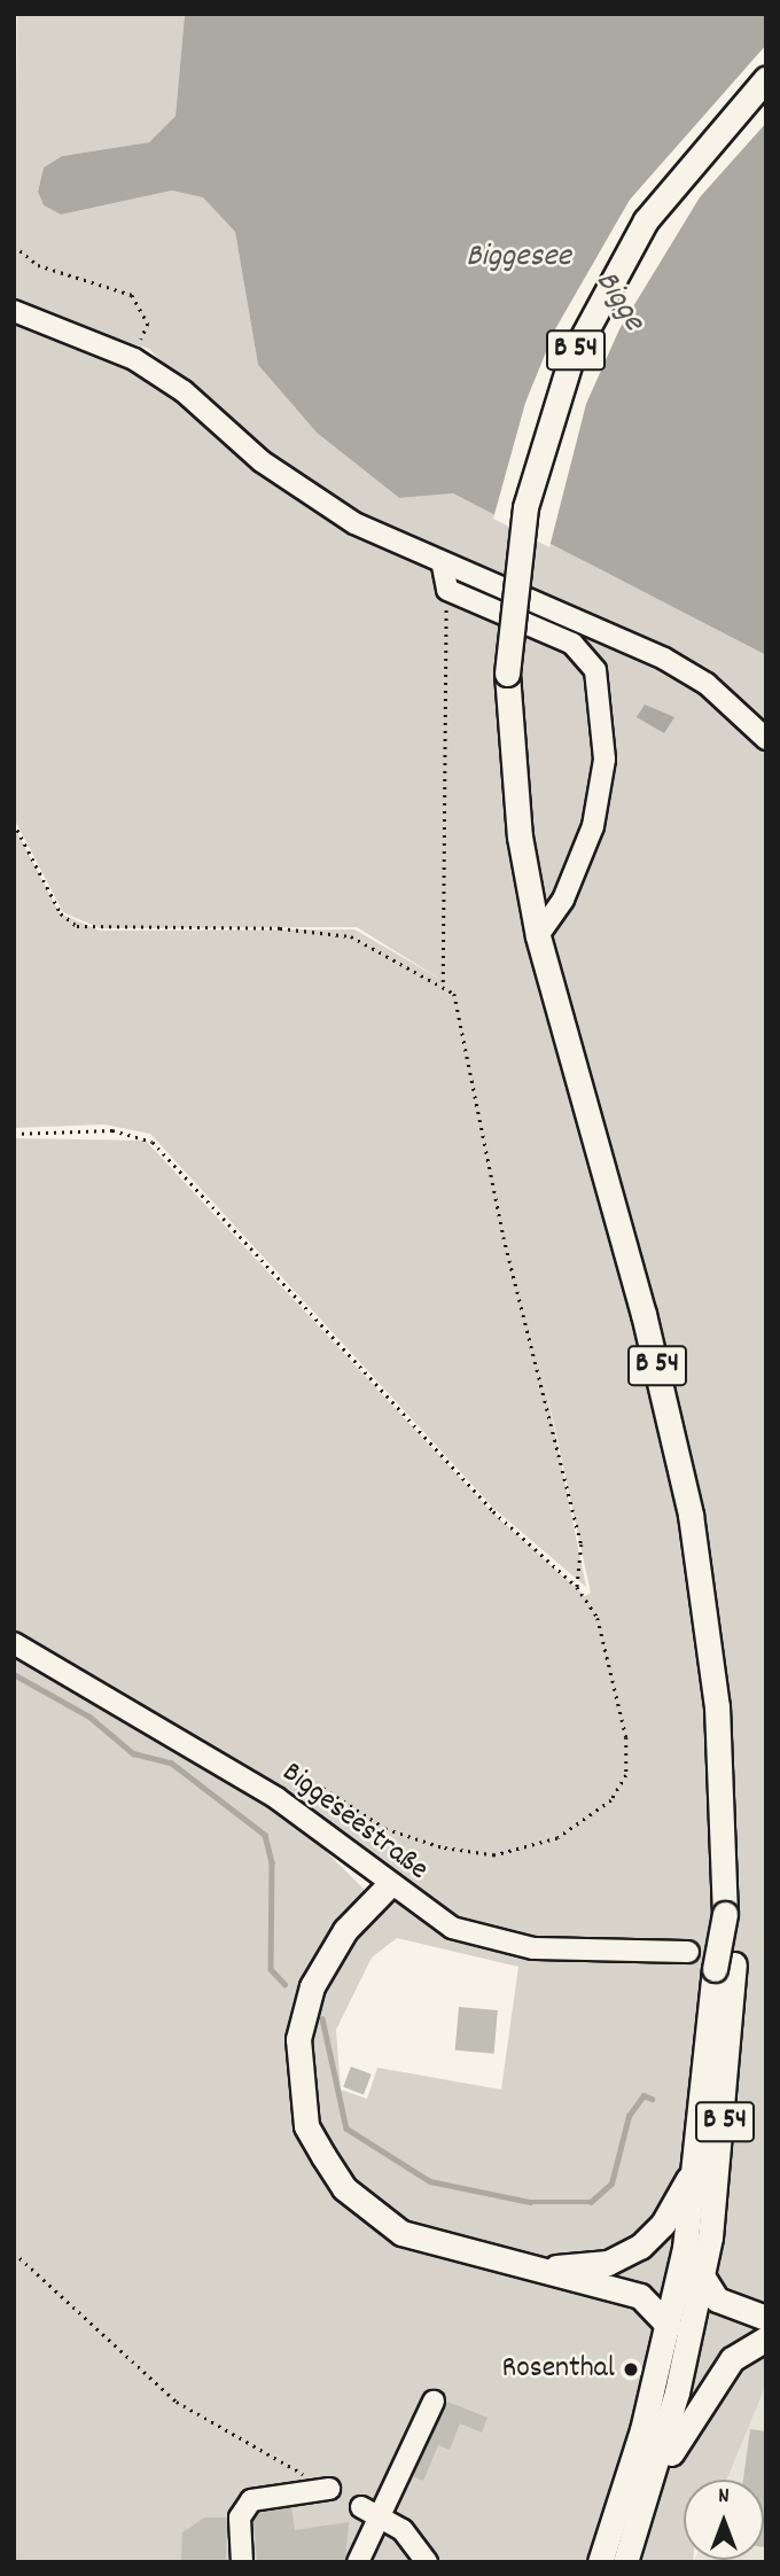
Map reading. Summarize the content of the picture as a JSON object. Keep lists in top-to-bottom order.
{
  "streets": {
    "main road": ["B 54"],
    "street": ["Biggeseestraße"]
  },
  "water": ["Biggesee", "Bigge"],
  "places": ["Rosenthal"],
  "north": "top"
}
